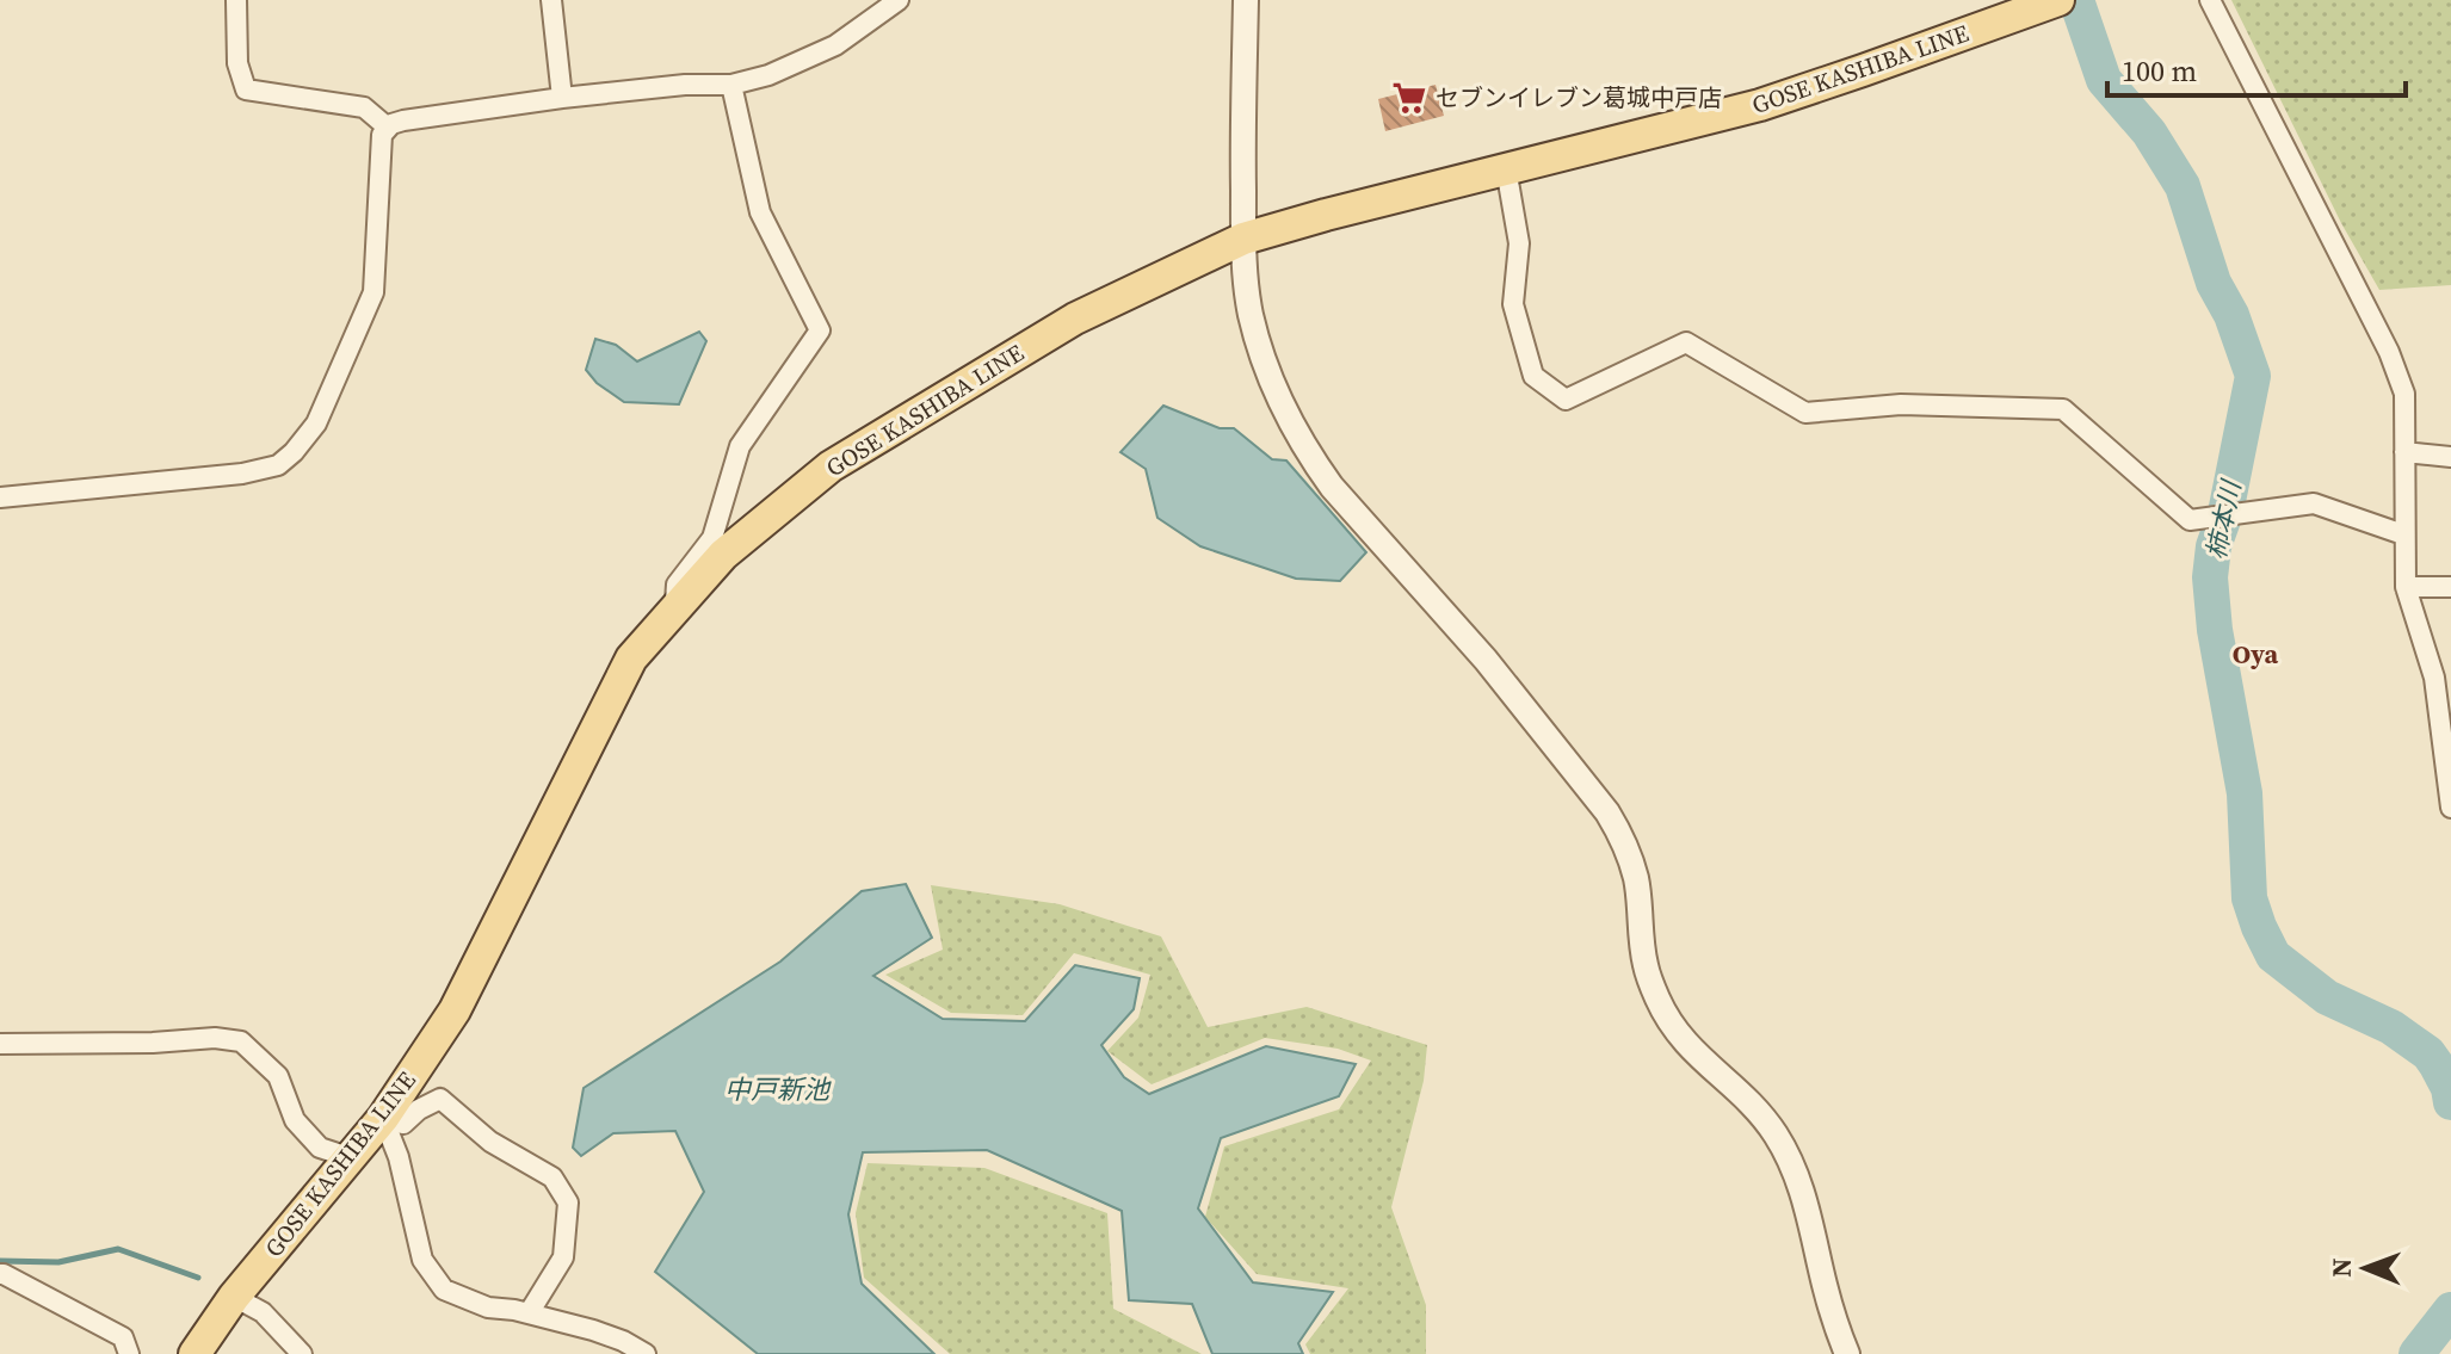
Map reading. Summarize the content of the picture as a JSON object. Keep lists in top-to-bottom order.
{
  "streets": {
    "main road": ["GOSE KASHIBA LINE"]
  },
  "districts": ["Oya"],
  "water": ["柿本川", "中戸新池"],
  "places": {
    "supermarket": ["セブンイレブン葛城中戸店"]
  },
  "scale_bar": "100 m",
  "north": "left"
}
